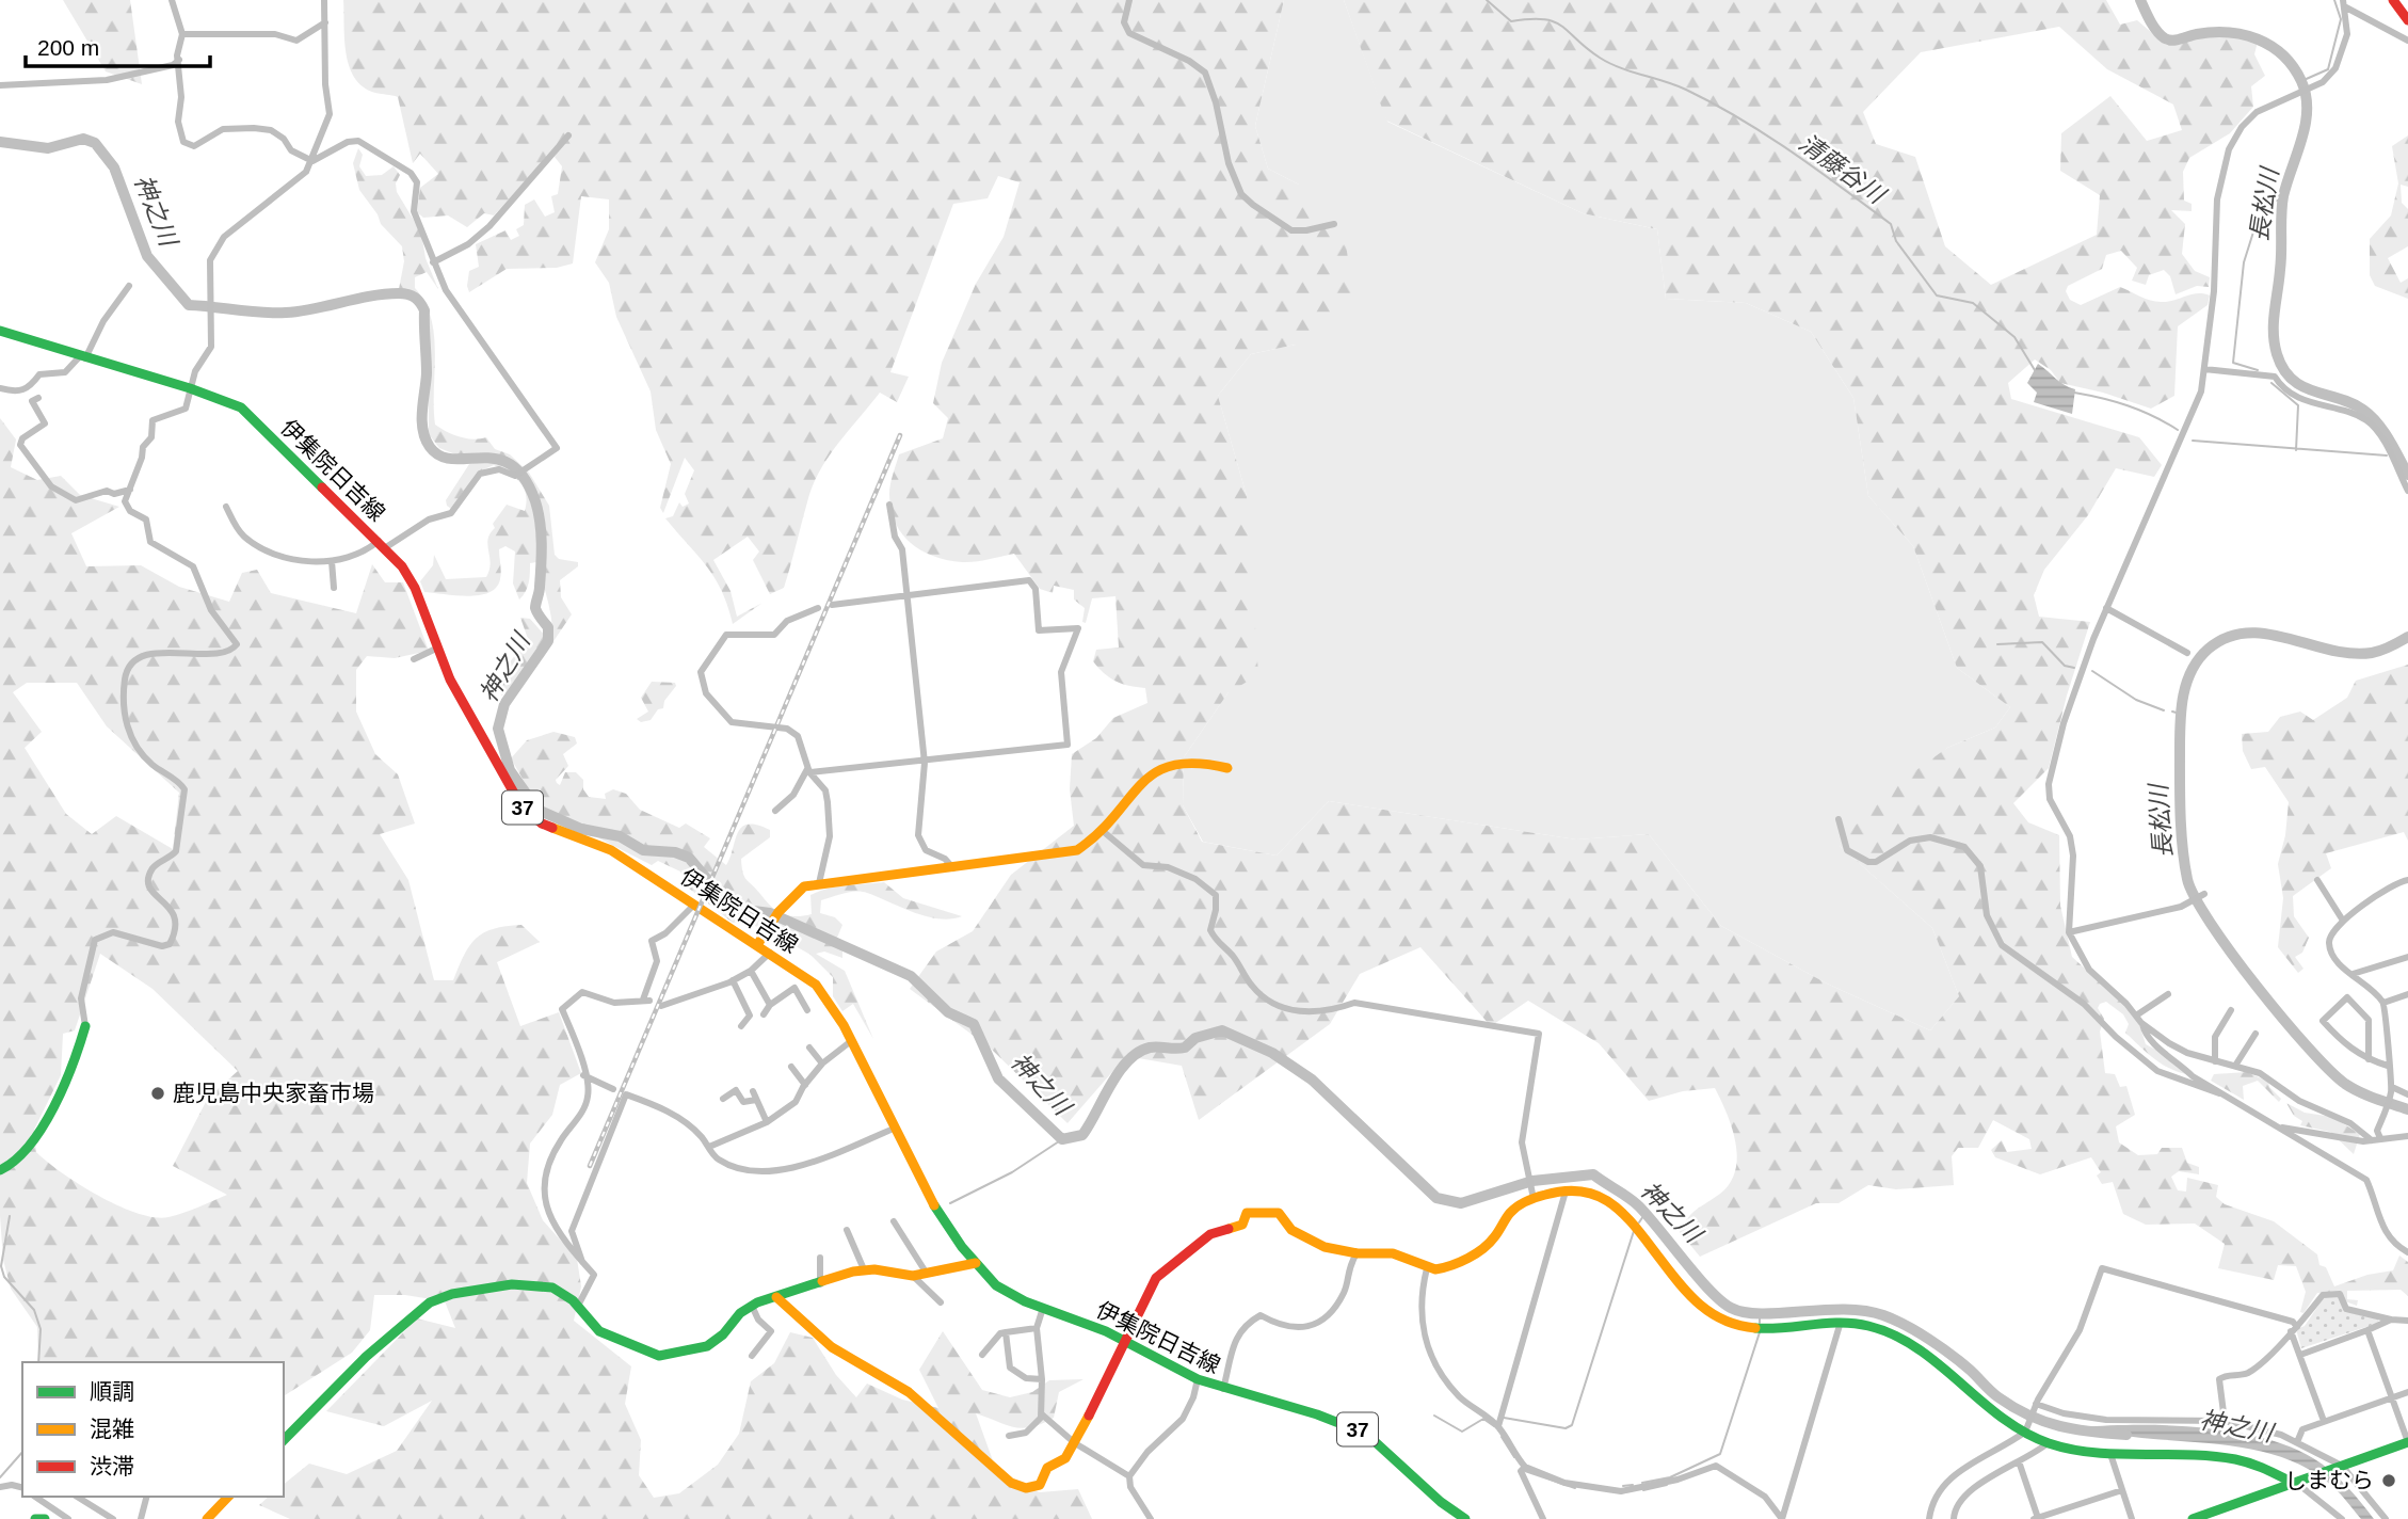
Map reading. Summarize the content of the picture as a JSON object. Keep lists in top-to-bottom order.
{
  "streets": {
    "street": ["伊集院日吉線", "37"]
  },
  "water": ["清藤谷川", "長松川", "神之川"],
  "places": ["鹿児島中央家畜市場", "しまむら"],
  "legend": ["順調", "混雑", "渋滞"],
  "scale_bar": "200 m"
}
